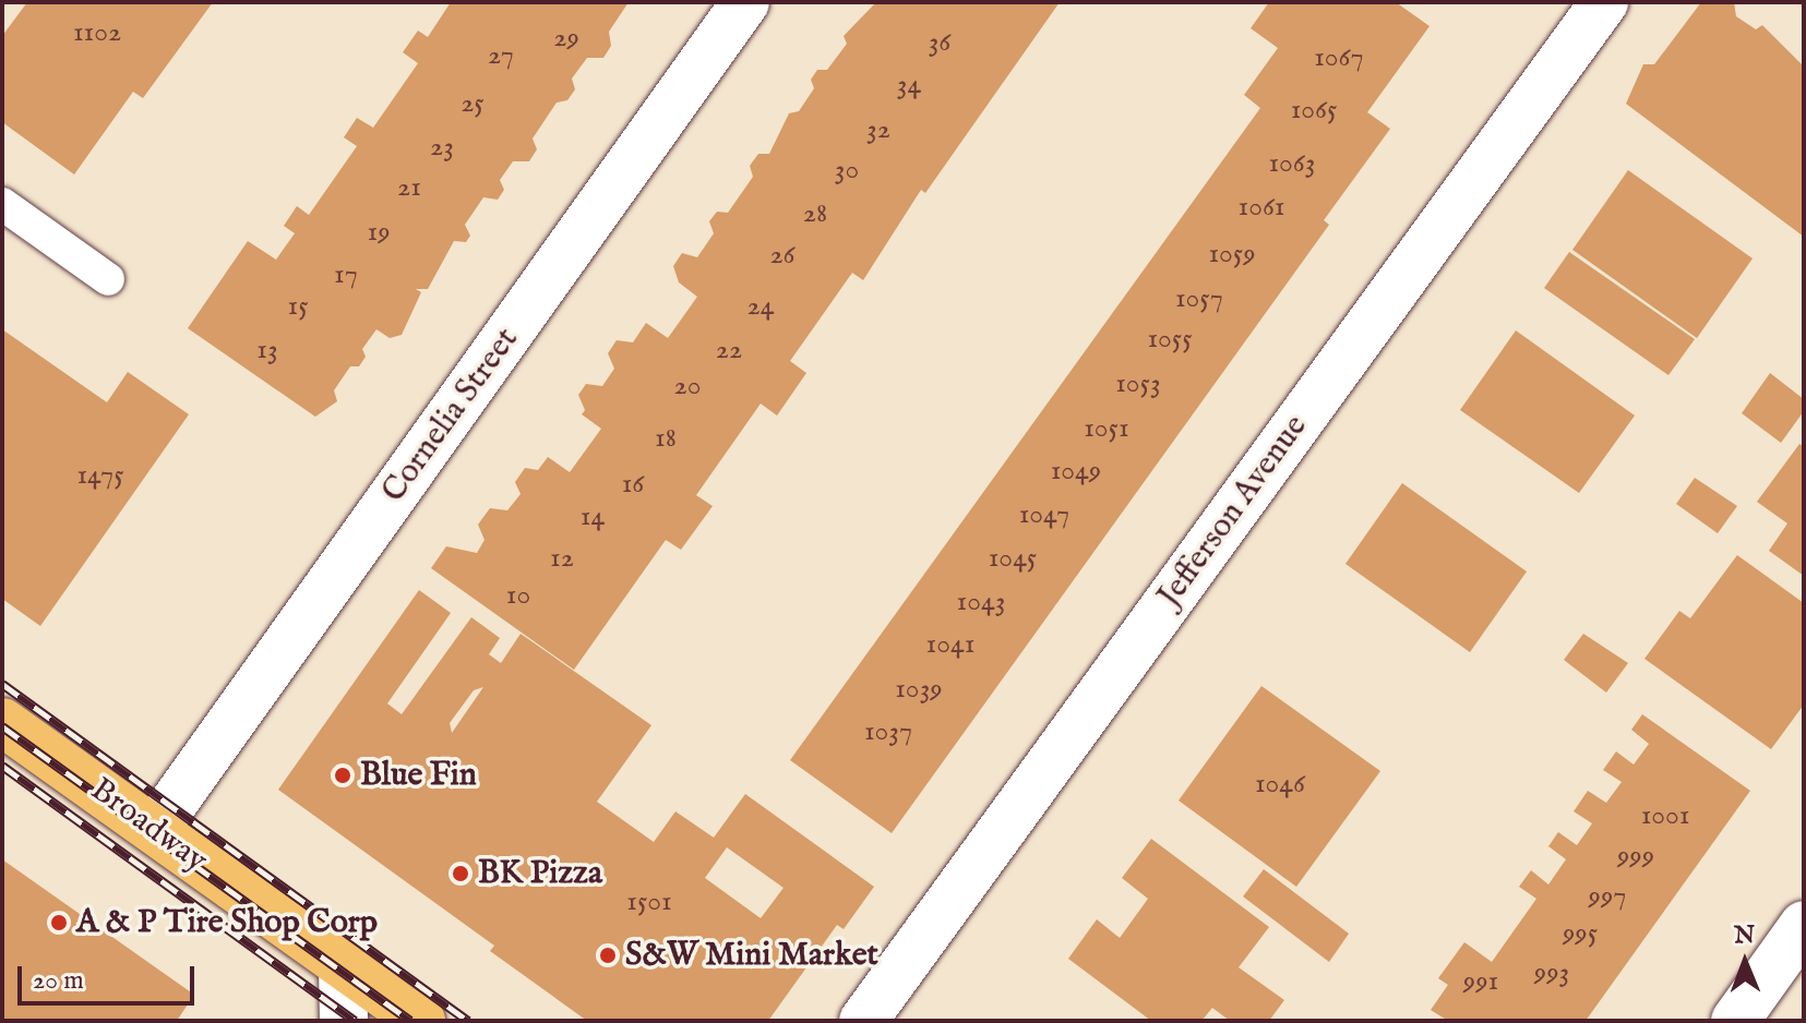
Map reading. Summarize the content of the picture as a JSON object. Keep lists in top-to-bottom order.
{
  "streets": {
    "main road": ["Broadway"],
    "street": ["Cornelia Street", "Jefferson Avenue"]
  },
  "crossings": [
    ["Cornelia Street", "Broadway"]
  ],
  "places": [
    "Blue Fin",
    "BK Pizza",
    "A & P Tire Shop Corp",
    "S&W Mini Market"
  ],
  "house_numbers": [
    "1102",
    "29",
    "36",
    "27",
    "1067",
    "34",
    "25",
    "1065",
    "32",
    "23",
    "1063",
    "30",
    "21",
    "1061",
    "28",
    "19",
    "1059",
    "26",
    "17",
    "1057",
    "15",
    "24",
    "1055",
    "13",
    "22",
    "1053",
    "20",
    "1051",
    "18",
    "1049",
    "1475",
    "16",
    "1047",
    "14",
    "12",
    "1045",
    "10",
    "1043",
    "1041",
    "1039",
    "1037",
    "1046",
    "1001",
    "999",
    "997",
    "1501",
    "995",
    "993",
    "991"
  ],
  "scale_bar": "20 m",
  "north": "top"
}
